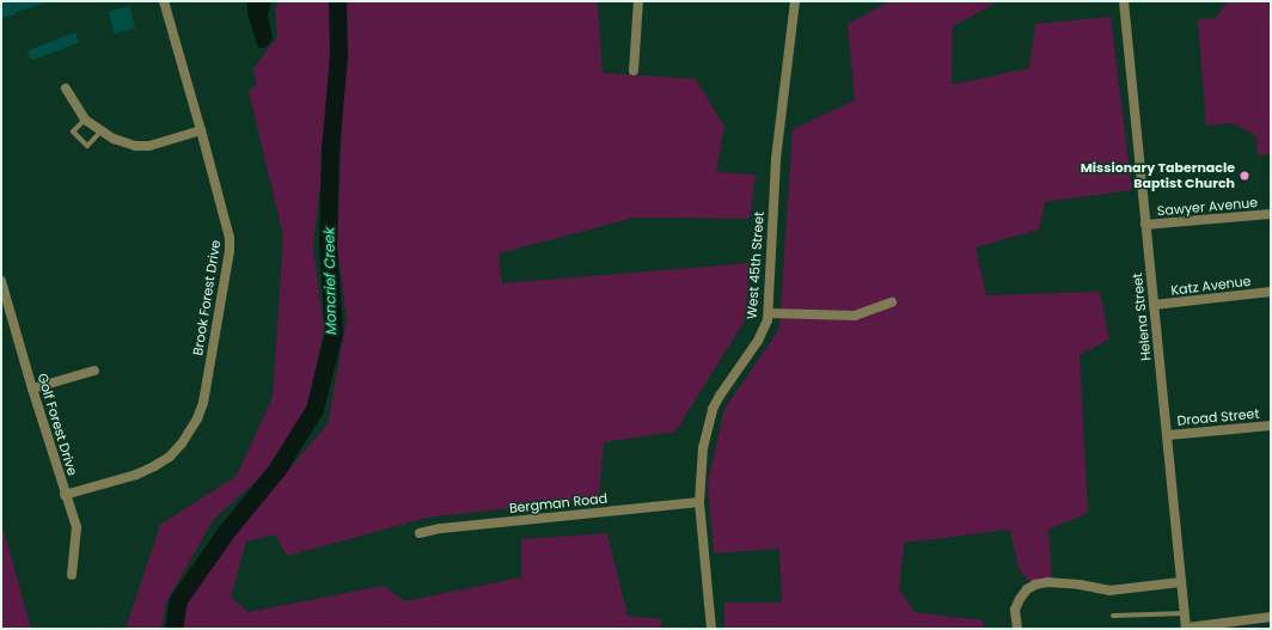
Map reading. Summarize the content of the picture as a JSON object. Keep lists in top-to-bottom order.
{
  "streets": {
    "street": [
      "Sawyer Avenue",
      "West 45th Street",
      "Katz Avenue",
      "Brook Forest Drive",
      "Helena Street",
      "Droad Street",
      "Golf Forest Drive",
      "Bergman Road"
    ]
  },
  "crossings": [
    ["Sawyer Avenue", "Helena Street"],
    ["West 45th Street", "Bergman Road"],
    ["Katz Avenue", "Helena Street"],
    ["Brook Forest Drive", "Golf Forest Drive"],
    ["Helena Street", "Droad Street"]
  ],
  "water": ["Moncrief Creek"],
  "places": ["Missionary Tabernacle Baptist Church"]
}
